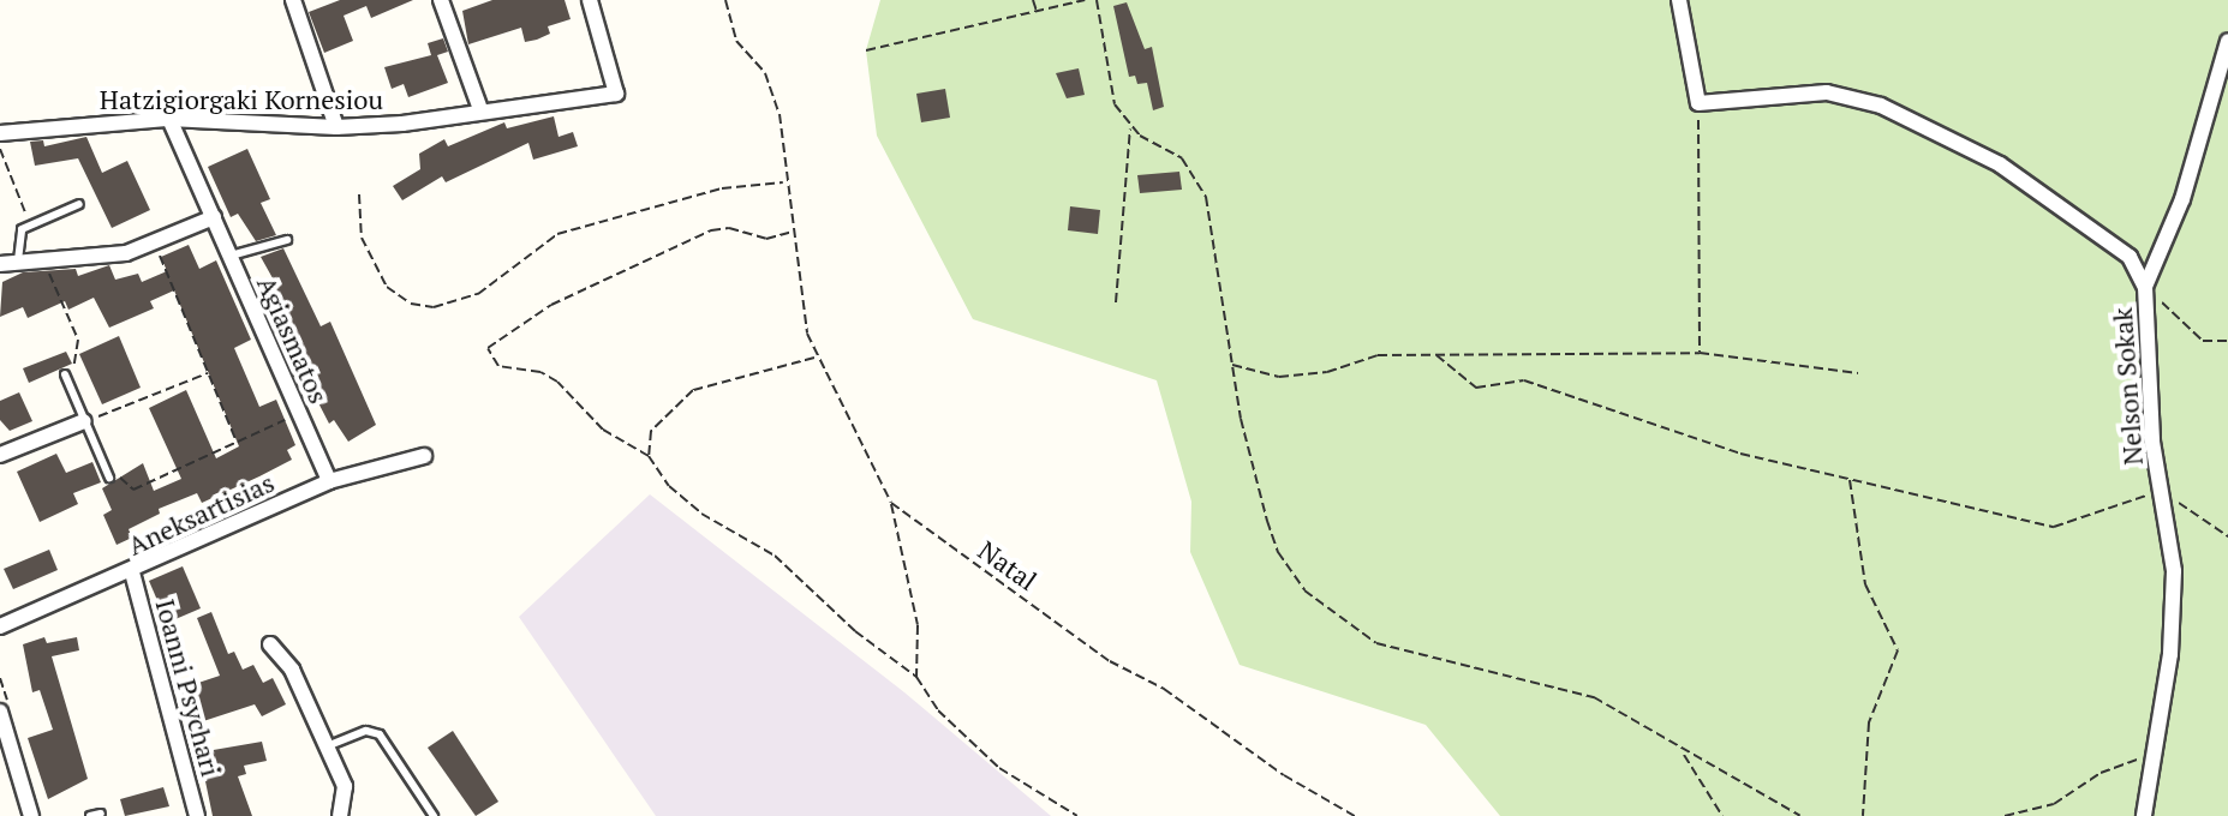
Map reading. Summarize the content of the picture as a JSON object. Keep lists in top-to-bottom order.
{
  "streets": {
    "street": [
      "Hatzigiorgaki Kornesiou",
      "Agiasmatos",
      "Nelson Sokak",
      "Aneksartisias",
      "Ioanni Psychari"
    ],
    "path": ["Natal"]
  },
  "crossings": [
    ["Hatzigiorgaki Kornesiou", "Agiasmatos"],
    ["Agiasmatos", "Aneksartisias"],
    ["Aneksartisias", "Ioanni Psychari"]
  ]
}
